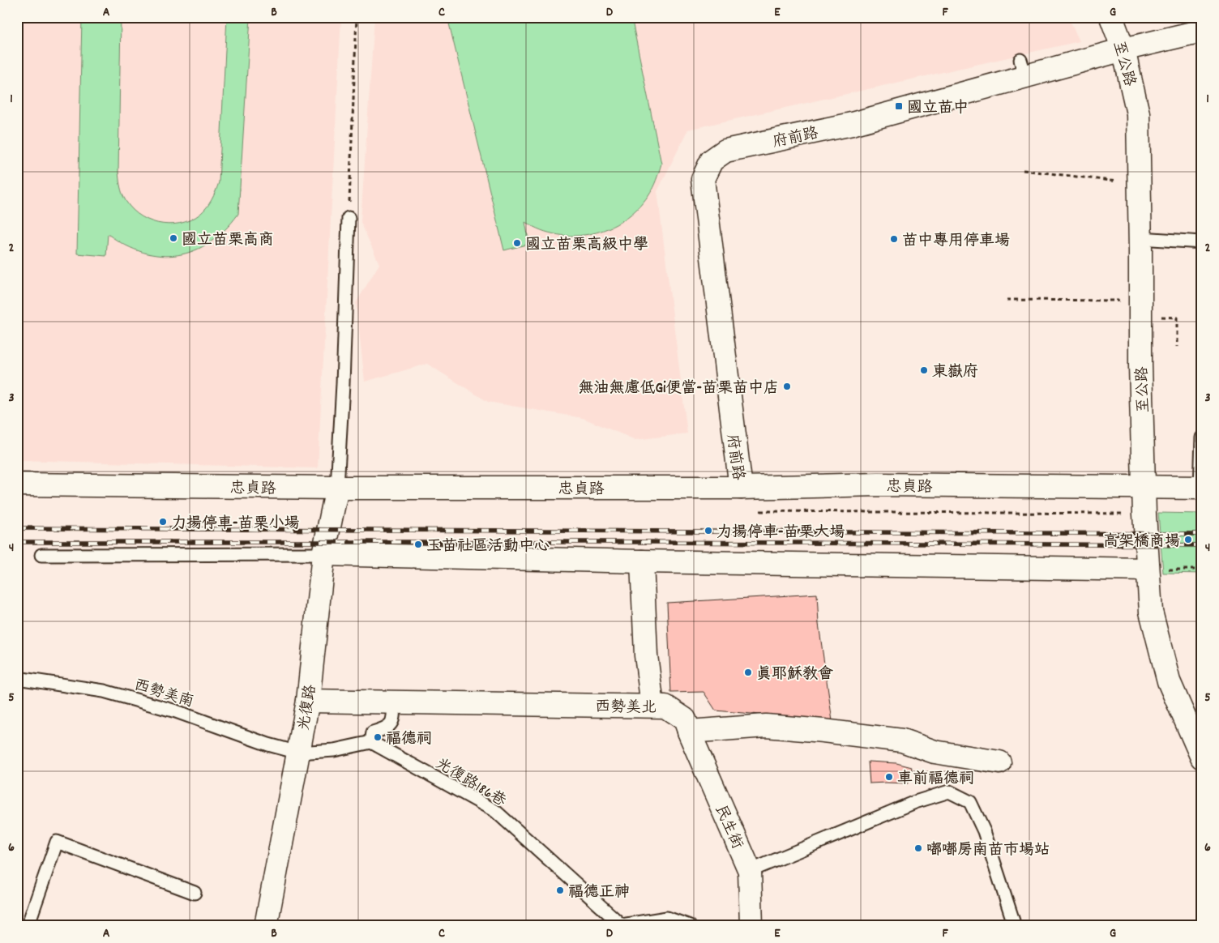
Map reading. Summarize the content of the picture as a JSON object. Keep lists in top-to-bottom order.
{
  "streets": {
    "street": [
      "至公路",
      "府前路",
      "忠貞路",
      "西勢美北",
      "光復路",
      "民生街"
    ],
    "lane": ["西勢美南", "光復路186巷"]
  },
  "crossings": [
    ["至公路", "府前路"],
    ["至公路", "忠貞路"],
    ["府前路", "忠貞路"],
    ["忠貞路", "光復路"],
    ["西勢美南", "光復路"],
    ["西勢美北", "光復路"],
    ["西勢美北", "民生街"]
  ],
  "places": {
    "transit": ["國立苗中"],
    "other": [
      "國立苗栗高商",
      "苗中專用停車場",
      "國立苗栗高級中學",
      "東嶽府",
      "無油無慮低Gi便當-苗栗苗中店",
      "力揚停車-苗栗小場",
      "力揚停車-苗栗大場",
      "高架橋商場",
      "玉苗社區活動中心",
      "真耶穌教會",
      "福德祠",
      "車前福德祠",
      "嘟嘟房南苗市場站",
      "福德正神"
    ]
  },
  "grid": {
    "columns": [
      "A",
      "B",
      "C",
      "D",
      "E",
      "F",
      "G"
    ],
    "rows": [
      "1",
      "2",
      "3",
      "4",
      "5",
      "6"
    ]
  }
}
